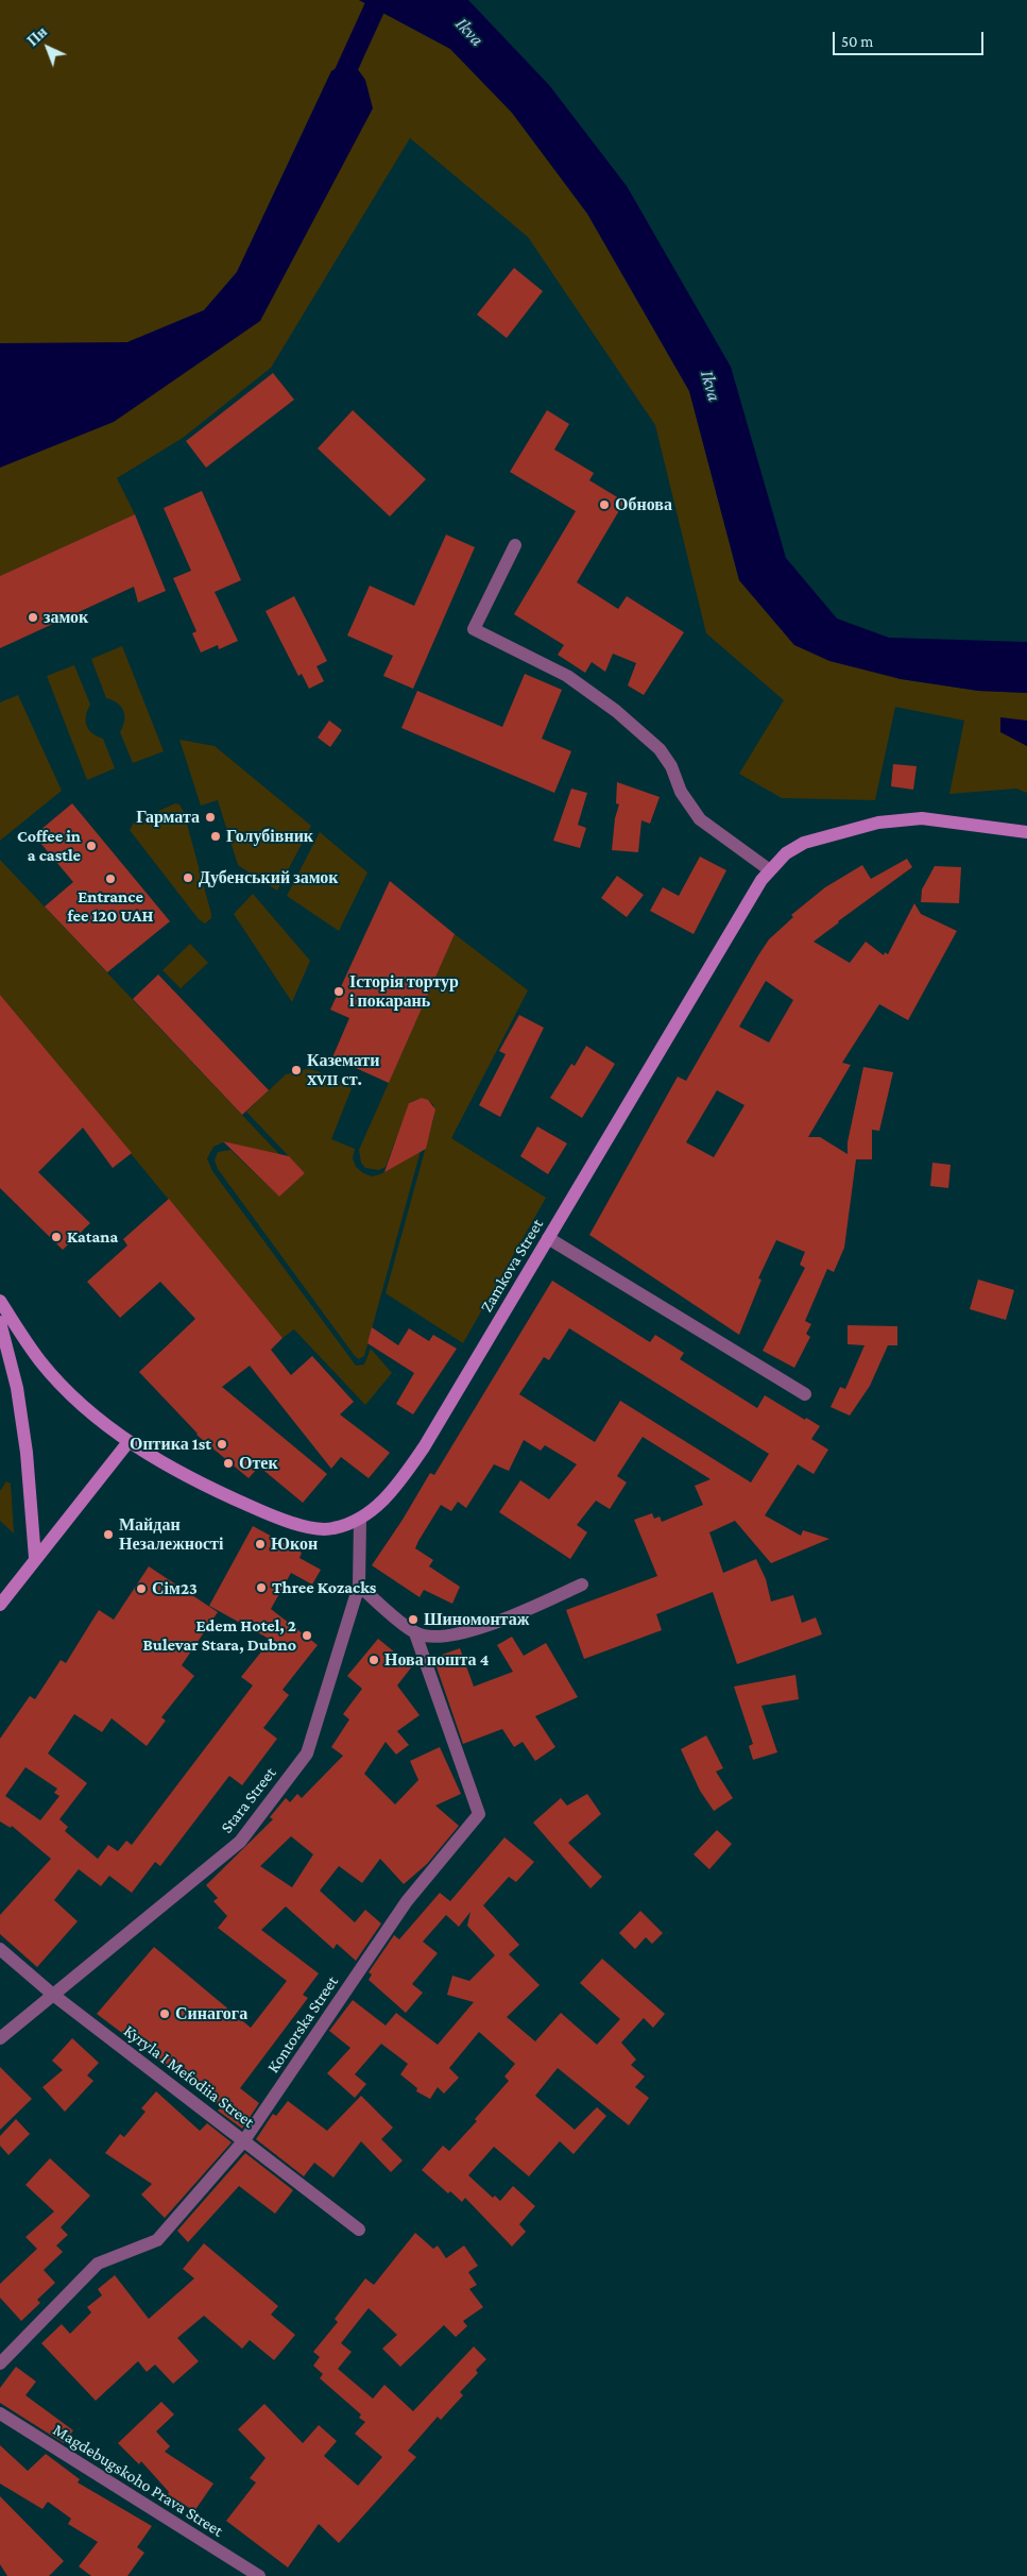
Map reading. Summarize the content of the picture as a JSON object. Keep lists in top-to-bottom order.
{
  "streets": {
    "main road": ["Zamkova Street"],
    "street": [
      "Stara Street",
      "Kontorska Street",
      "Kyryla I Mefodiia Street",
      "Magdebugskoho Prava Street"
    ]
  },
  "crossings": [
    ["Zamkova Street", "Stara Street"],
    ["Stara Street", "Kyryla I Mefodiia Street"],
    ["Kontorska Street", "Kyryla I Mefodiia Street"]
  ],
  "water": ["Ikva"],
  "places": [
    "Обнова",
    "замок",
    "Гармата",
    "Голубівник",
    "Coffee in a castle",
    "Дубенський замок",
    "Entrance fee 120 UAH",
    "Історія тортур і покарань",
    "Каземати XVII ст.",
    "Katana",
    "Оптика 1st",
    "Отек",
    "Майдан Незалежності",
    "Юкон",
    "Three Kozacks",
    "Сім23",
    "Шиномонтаж",
    "Edem Hotel, 2 Bulevar Stara, Dubno",
    "Нова пошта 4",
    "Синагога"
  ],
  "scale_bar": "50 m",
  "north": "top left"
}
